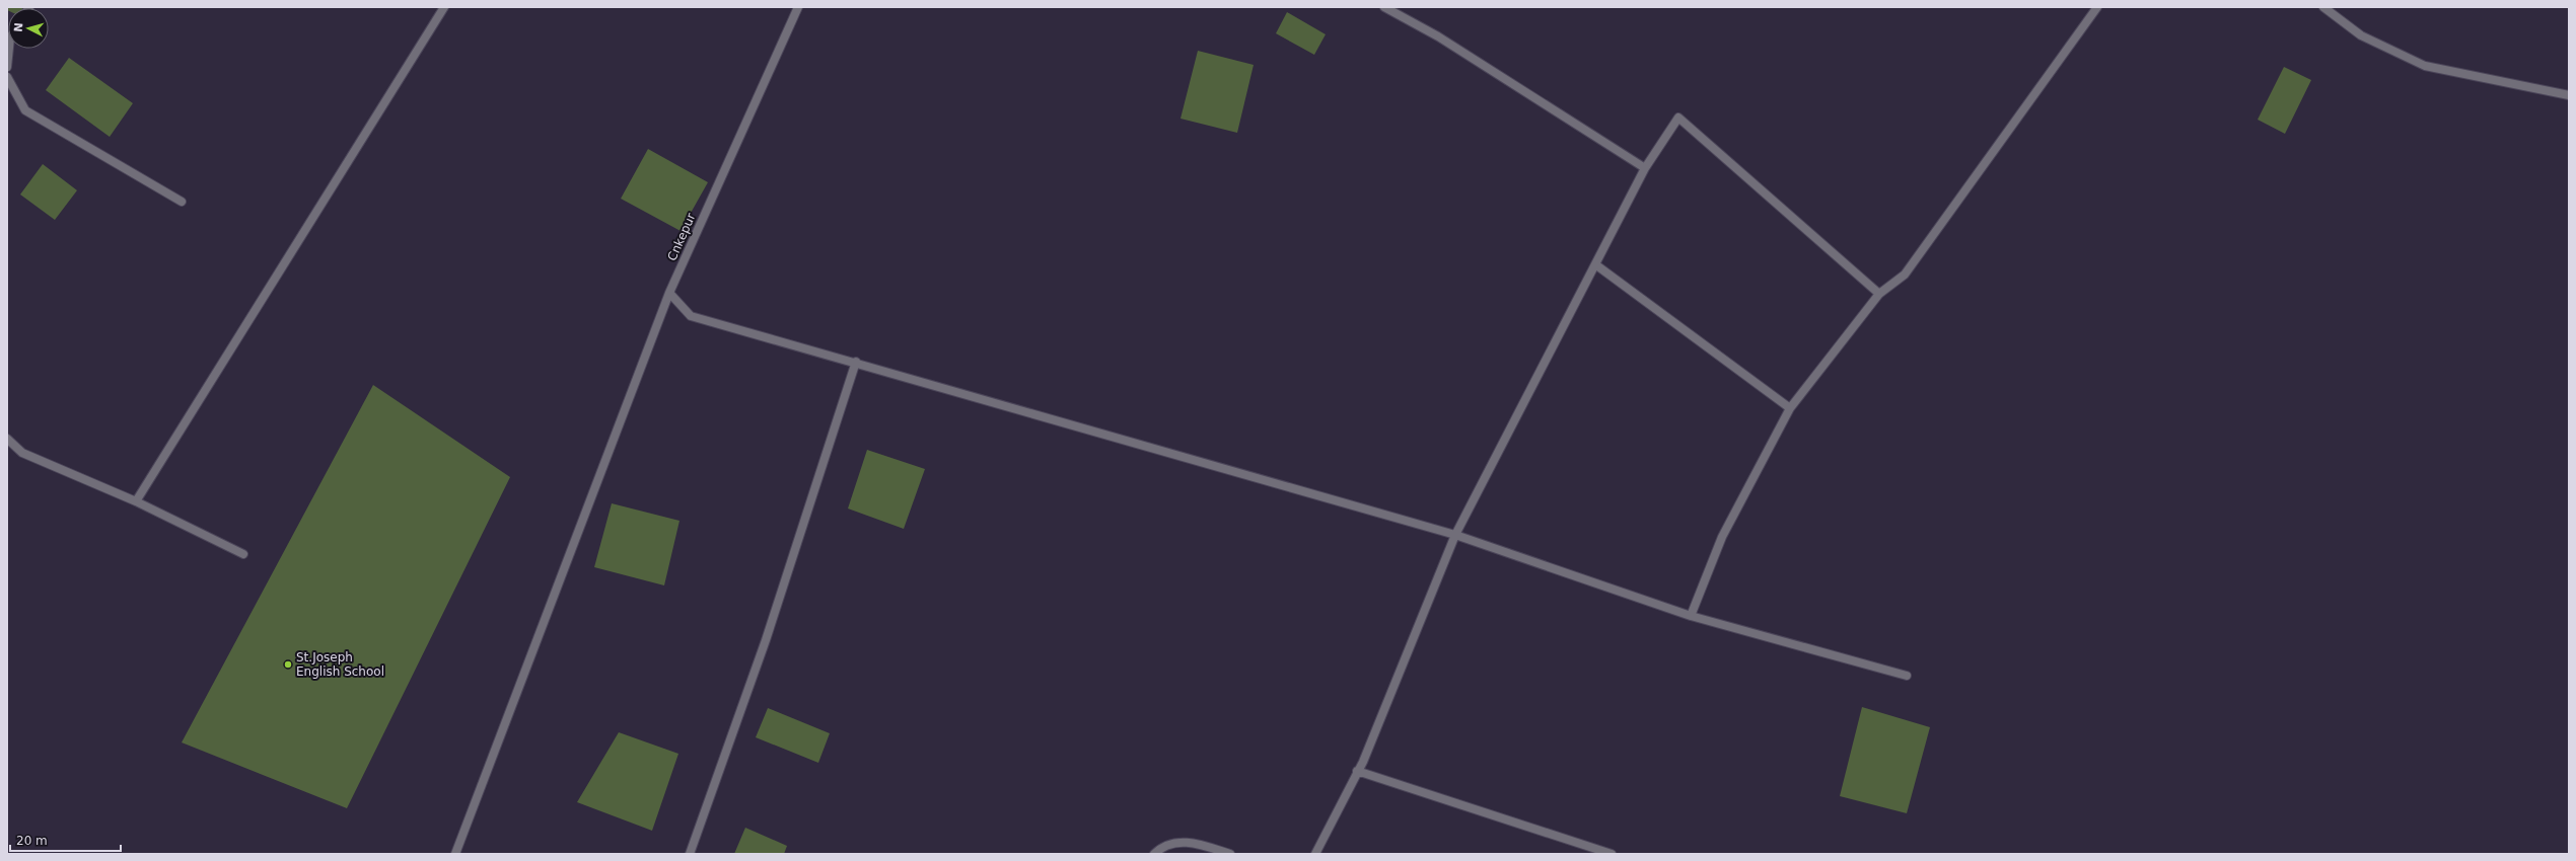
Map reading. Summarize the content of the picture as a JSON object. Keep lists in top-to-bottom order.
{
  "streets": {
    "street": ["Cnkepur"]
  },
  "places": ["St.Joseph English School"],
  "scale_bar": "20 m",
  "north": "left"
}
